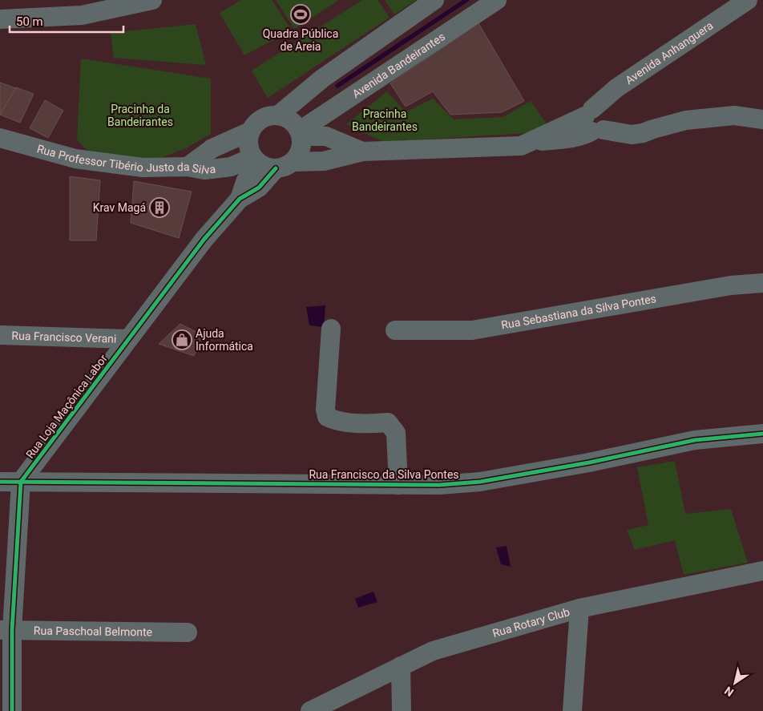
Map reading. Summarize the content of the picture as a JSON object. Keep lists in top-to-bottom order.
{
  "streets": {
    "street": [
      "Avenida Anhanguera",
      "Avenida Bandeirantes",
      "Rua Professor Tibério Justo da Silva",
      "Rua Sebastiana da Silva Pontes",
      "Rua Francisco Verani",
      "Rua Loja Maçônica Labor",
      "Rua Francisco da Silva Pontes",
      "Rua Rotary Club",
      "Rua Paschoal Belmonte"
    ]
  },
  "crossings": [
    ["Avenida Bandeirantes", "Rua Professor Tibério Justo da Silva"],
    ["Avenida Bandeirantes", "Rua Loja Maçônica Labor"],
    ["Rua Professor Tibério Justo da Silva", "Rua Loja Maçônica Labor"],
    ["Rua Francisco Verani", "Rua Loja Maçônica Labor"],
    ["Rua Loja Maçônica Labor", "Rua Francisco da Silva Pontes"]
  ],
  "parks": ["Pracinha da Bandeirantes", "Pracinha Bandeirantes"],
  "places": {
    "sports": ["Quadra Pública de Areia"],
    "building": ["Krav Magá"],
    "shop": ["Ajuda Informática"]
  },
  "scale_bar": "50 m",
  "north": "bottom left"
}
